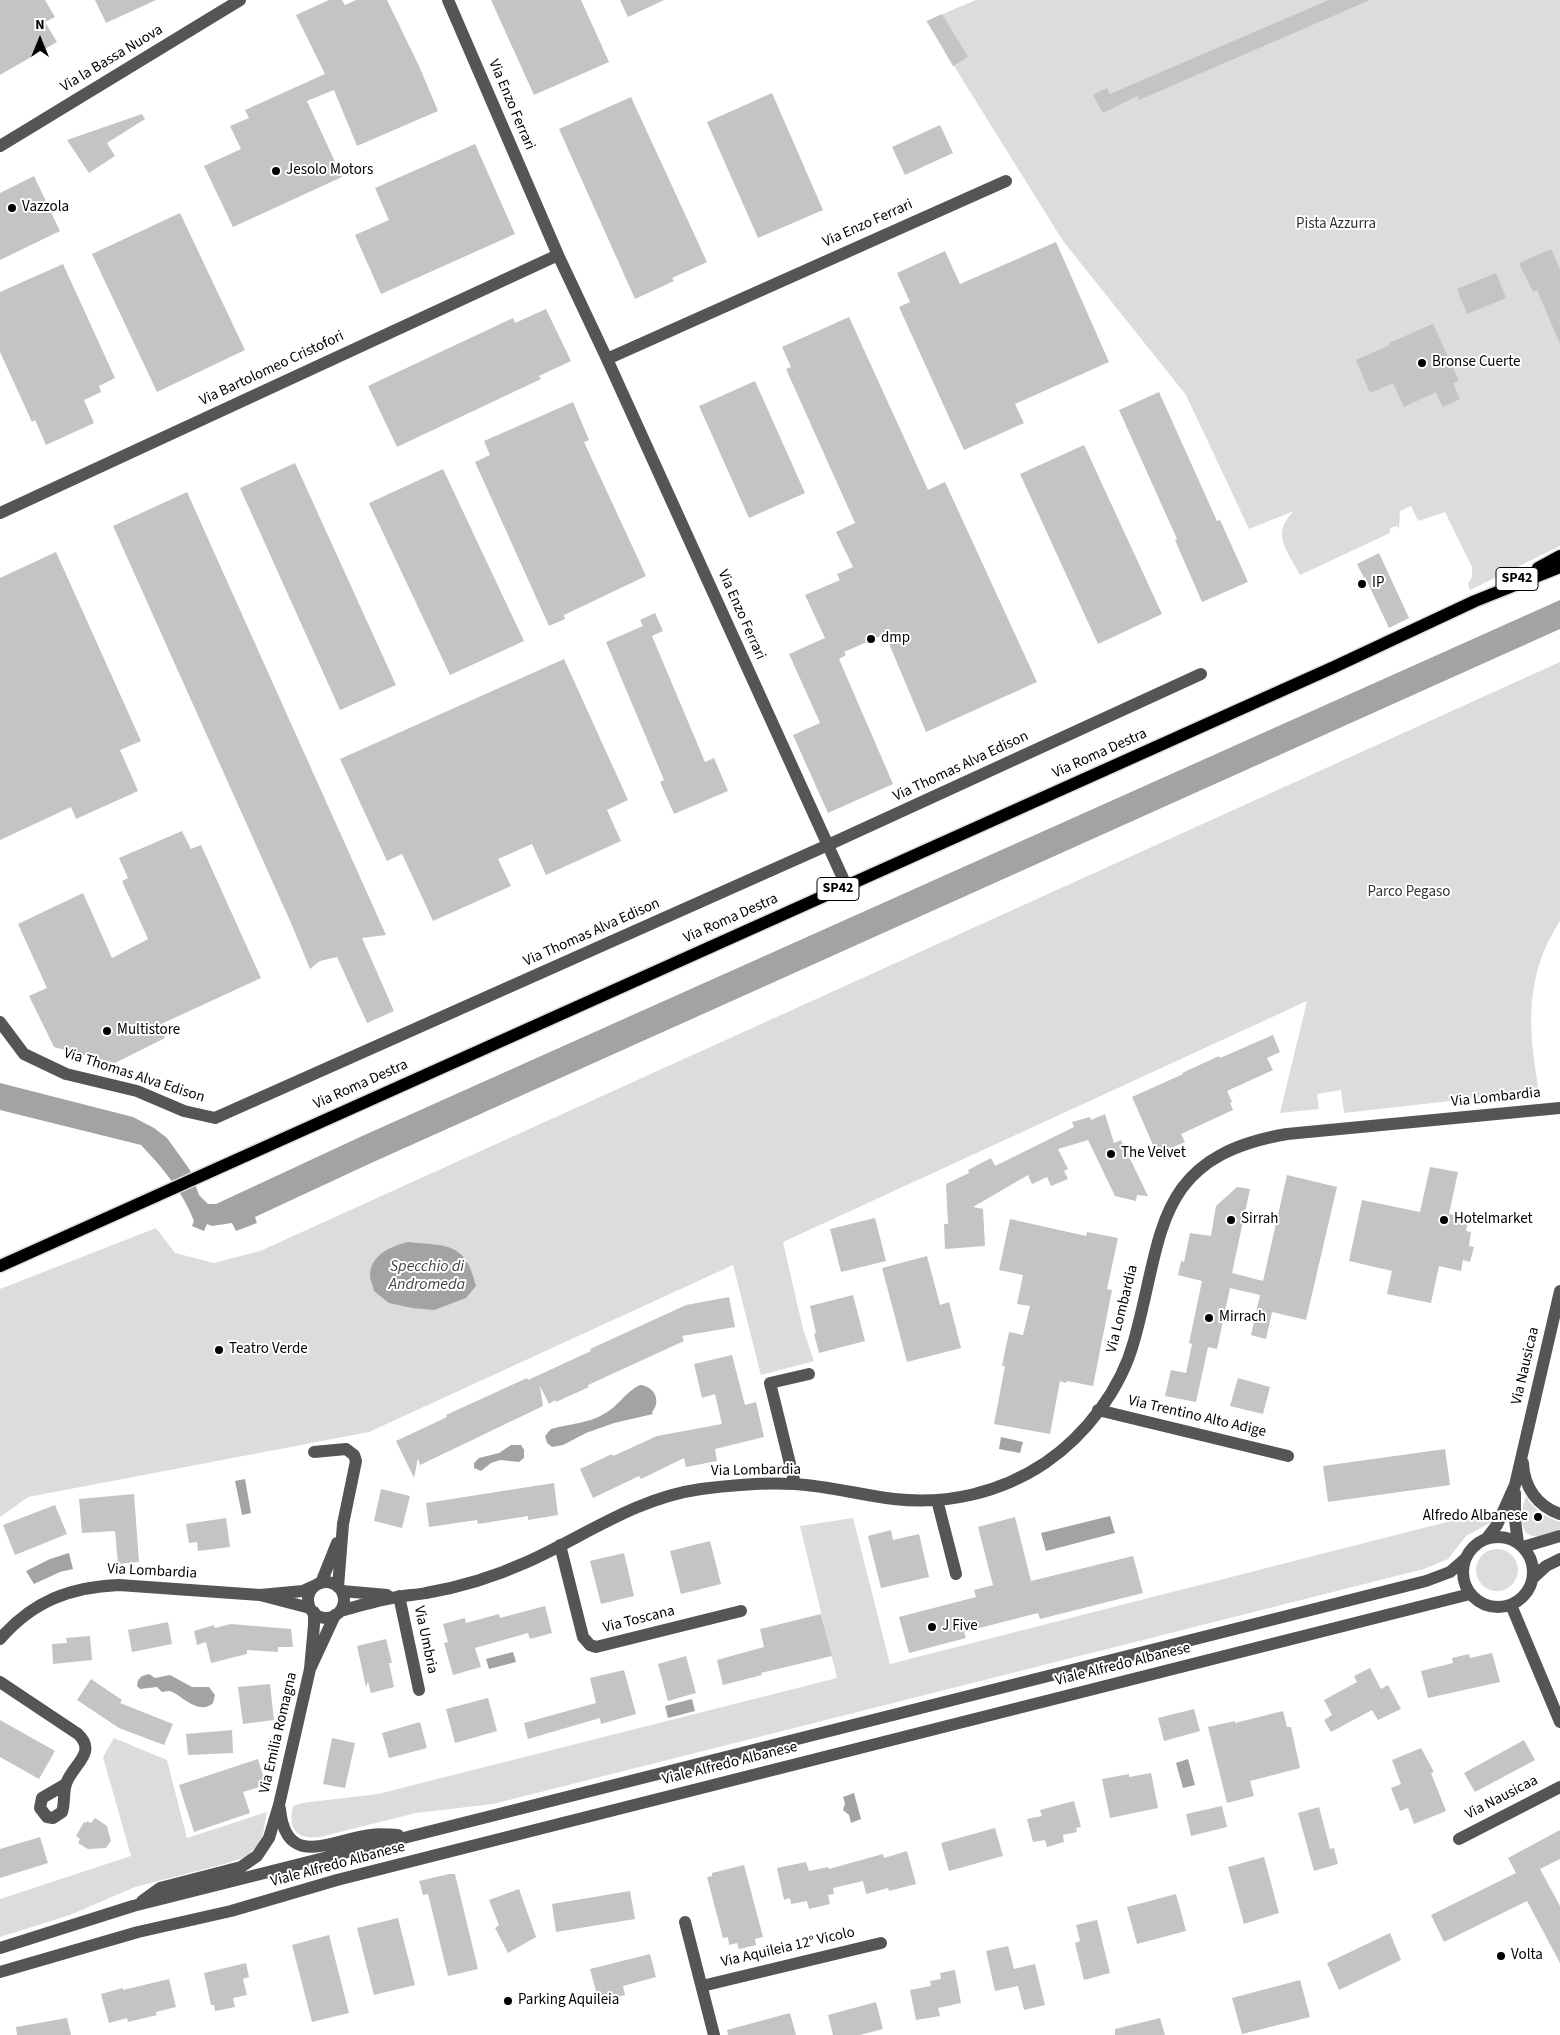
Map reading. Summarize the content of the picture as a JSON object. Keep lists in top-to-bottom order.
{
  "streets": {
    "main road": ["SP42", "Via Roma Destra"],
    "street": [
      "Via la Bassa Nuova",
      "Via Enzo Ferrari",
      "Via Bartolomeo Cristofori",
      "Via Thomas Alva Edison",
      "Via Lombardia",
      "Via Nausicaa",
      "Via Trentino Alto Adige",
      "Via Toscana",
      "Via Umbria",
      "Viale Alfredo Albanese",
      "Via Emilia Romagna",
      "Via Aquileia 12° Vicolo"
    ]
  },
  "crossings": [
    ["Via Enzo Ferrari", "Via Bartolomeo Cristofori"],
    ["Via Enzo Ferrari", "Via Roma Destra"],
    ["Via Enzo Ferrari", "Via Thomas Alva Edison"],
    ["Via Lombardia", "Via Trentino Alto Adige"],
    ["Via Lombardia", "Via Toscana"],
    ["Via Lombardia", "Via Umbria"],
    ["Via Lombardia", "Via Emilia Romagna"],
    ["Via Nausicaa", "Viale Alfredo Albanese"],
    ["Viale Alfredo Albanese", "Via Emilia Romagna"]
  ],
  "water": ["Specchio di Andromeda"],
  "parks": ["Pista Azzurra", "Parco Pegaso"],
  "places": [
    "Jesolo Motors",
    "Vazzola",
    "Bronse Cuerte",
    "IP",
    "dmp",
    "Multistore",
    "The Velvet",
    "Sirrah",
    "Hotelmarket",
    "Mirrach",
    "Teatro Verde",
    "Alfredo Albanese",
    "J Five",
    "Volta",
    "Parking Aquileia"
  ],
  "north": "top"
}
